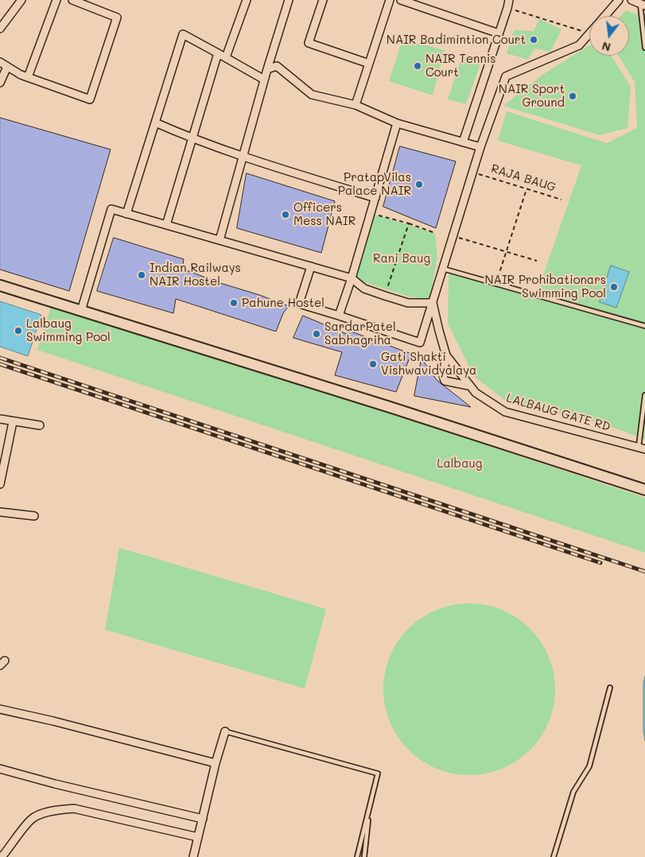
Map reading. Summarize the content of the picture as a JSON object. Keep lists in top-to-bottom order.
{
  "streets": {
    "street": ["LALBAUG GATE RD"],
    "path": ["RAJA BAUG"]
  },
  "parks": ["Rani Baug", "Lalbaug"],
  "places": [
    "NAIR Badimintion Court",
    "NAIR Tennis Court",
    "NAIR Sport Ground",
    "PratapVilas Palace NAIR",
    "Officers Mess NAIR",
    "Indian Railways NAIR Hostel",
    "NAIR Prohibationars Swimming Pool",
    "Pahune Hostel",
    "Lalbaug Swimming Pool",
    "SardarPatel Sabhagriha",
    "Gati Shakti Vishwavidyalaya"
  ],
  "north": "bottom"
}
